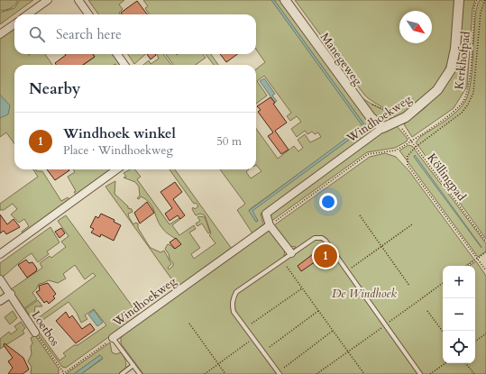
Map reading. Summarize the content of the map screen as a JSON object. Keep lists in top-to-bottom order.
{
  "streets": {
    "street": ["Manegeweg", "Windhoekweg", "Loetbos"],
    "path": ["Kerkhofpad", "Köllingpad"]
  },
  "crossings": [
    ["Manegeweg", "Windhoekweg"],
    ["Kerkhofpad", "Windhoekweg"],
    ["Kerkhofpad", "Köllingpad"],
    ["Windhoekweg", "Köllingpad"]
  ],
  "parks": ["De Windhoek"],
  "north": "bottom right",
  "page": {
    "search": "Search here",
    "heading": "Nearby",
    "list": [
      {
        "mark": "1",
        "name": "Windhoek winkel",
        "note": "Place · Windhoekweg",
        "value": "50 m"
      }
    ],
    "pins": "1",
    "map_buttons": ["+", "−"]
  }
}
